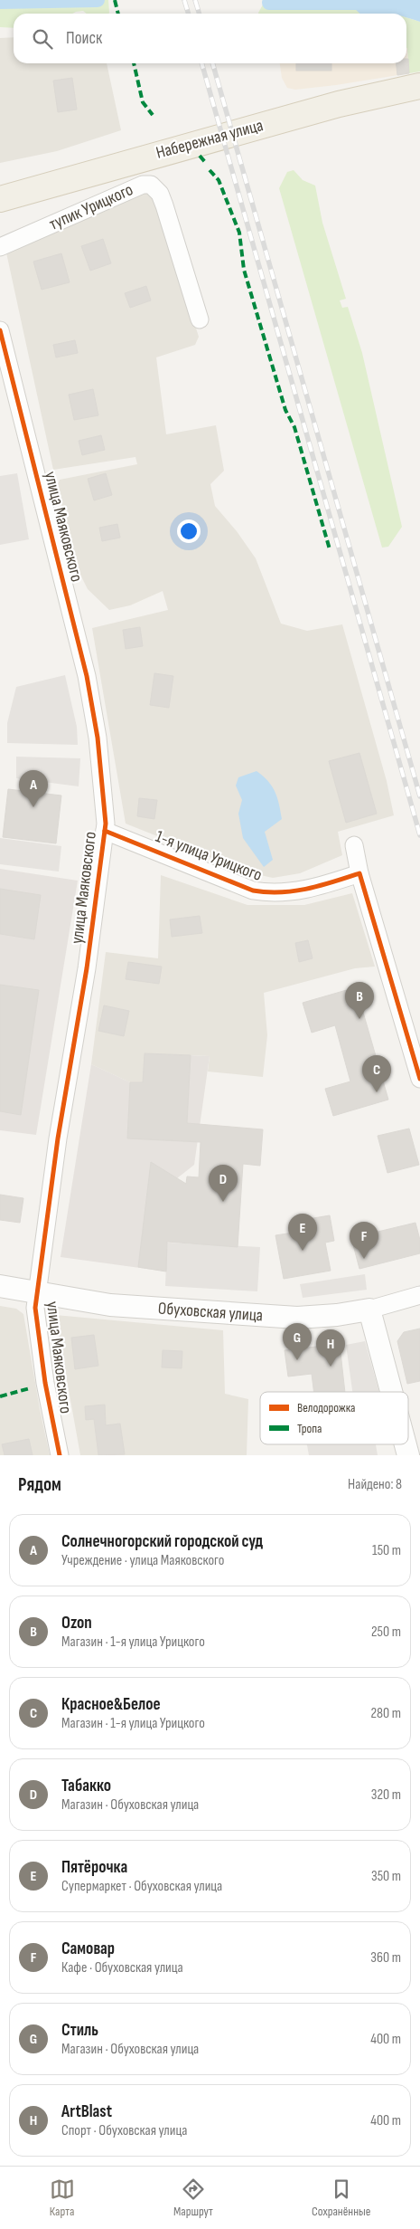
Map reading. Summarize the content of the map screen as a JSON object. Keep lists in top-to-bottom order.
{
  "streets": {
    "main road": ["Набережная улица"],
    "street": [
      "тупик Урицкого",
      "улица Маяковского",
      "1-я улица Урицкого",
      "Обуховская улица"
    ]
  },
  "crossings": [
    ["улица Маяковского", "1-я улица Урицкого"],
    ["улица Маяковского", "Обуховская улица"]
  ],
  "legend": ["Велодорожка", "Тропа"],
  "page": {
    "search": "Поиск",
    "pins": [
      "A",
      "B",
      "C",
      "D",
      "E",
      "F",
      "G",
      "H"
    ],
    "heading": ["Рядом", "Найдено: 8"],
    "list": [
      {
        "mark": "A",
        "name": "Солнечногорский городской суд",
        "note": "Учреждение · улица Маяковского",
        "value": "150 m"
      },
      {
        "mark": "B",
        "name": "Ozon",
        "note": "Магазин · 1-я улица Урицкого",
        "value": "250 m"
      },
      {
        "mark": "C",
        "name": "Красное&Белое",
        "note": "Магазин · 1-я улица Урицкого",
        "value": "280 m"
      },
      {
        "mark": "D",
        "name": "Табакко",
        "note": "Магазин · Обуховская улица",
        "value": "320 m"
      },
      {
        "mark": "E",
        "name": "Пятёрочка",
        "note": "Супермаркет · Обуховская улица",
        "value": "350 m"
      },
      {
        "mark": "F",
        "name": "Самовар",
        "note": "Кафе · Обуховская улица",
        "value": "360 m"
      },
      {
        "mark": "G",
        "name": "Стиль",
        "note": "Магазин · Обуховская улица",
        "value": "400 m"
      },
      {
        "mark": "H",
        "name": "ArtBlast",
        "note": "Спорт · Обуховская улица",
        "value": "400 m"
      }
    ],
    "nav": ["Карта", "Маршрут", "Сохранённые"]
  }
}
